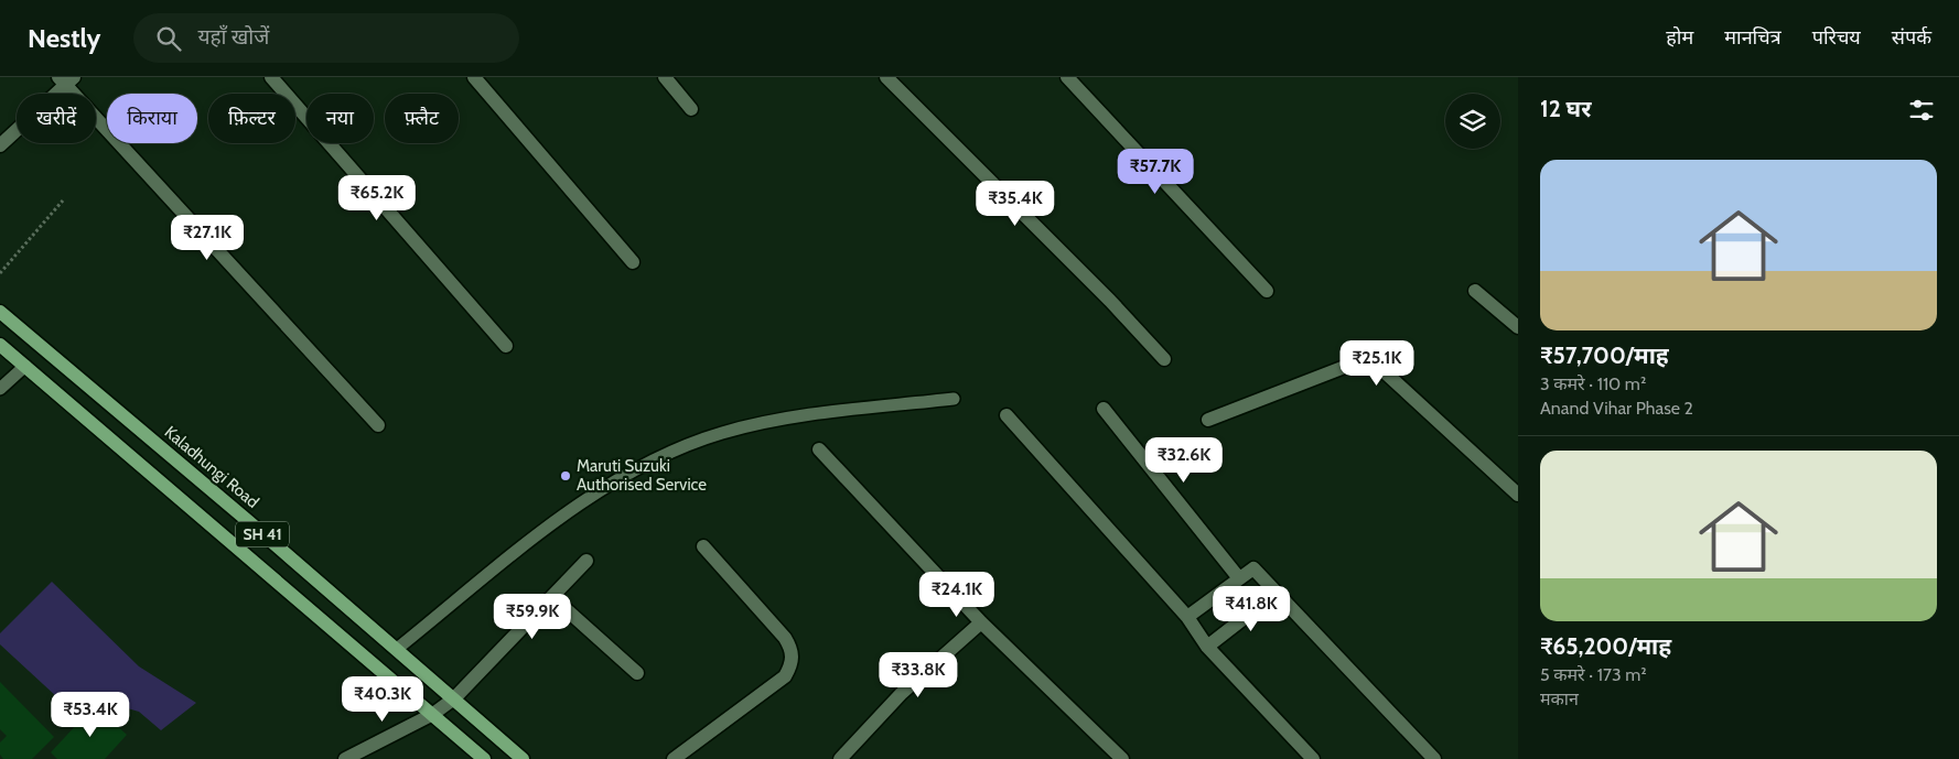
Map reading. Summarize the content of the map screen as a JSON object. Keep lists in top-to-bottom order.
{
  "streets": {
    "main road": ["Kaladhungi Road", "SH 41"]
  },
  "places": ["Maruti Suzuki Authorised Service"],
  "page": {
    "header": "Nestly",
    "search": "यहाँ खोजें",
    "nav": [
      "होम",
      "मानचित्र",
      "परिचय",
      "संपर्क"
    ],
    "heading": "12 घर",
    "chip": [
      "खरीदें",
      "किराया",
      "फ़िल्टर",
      "नया",
      "फ़्लैट"
    ],
    "list": [
      {
        "name": "₹57,700/माह",
        "note": "3 कमरे · 110 m² · Anand Vihar Phase 2"
      },
      {
        "name": "₹65,200/माह",
        "note": "5 कमरे · 173 m² · मकान"
      }
    ],
    "price": [
      "₹57.7K",
      "₹65.2K",
      "₹35.4K",
      "₹27.1K",
      "₹25.1K",
      "₹32.6K",
      "₹24.1K",
      "₹41.8K",
      "₹59.9K",
      "₹33.8K",
      "₹40.3K",
      "₹53.4K"
    ]
  }
}
